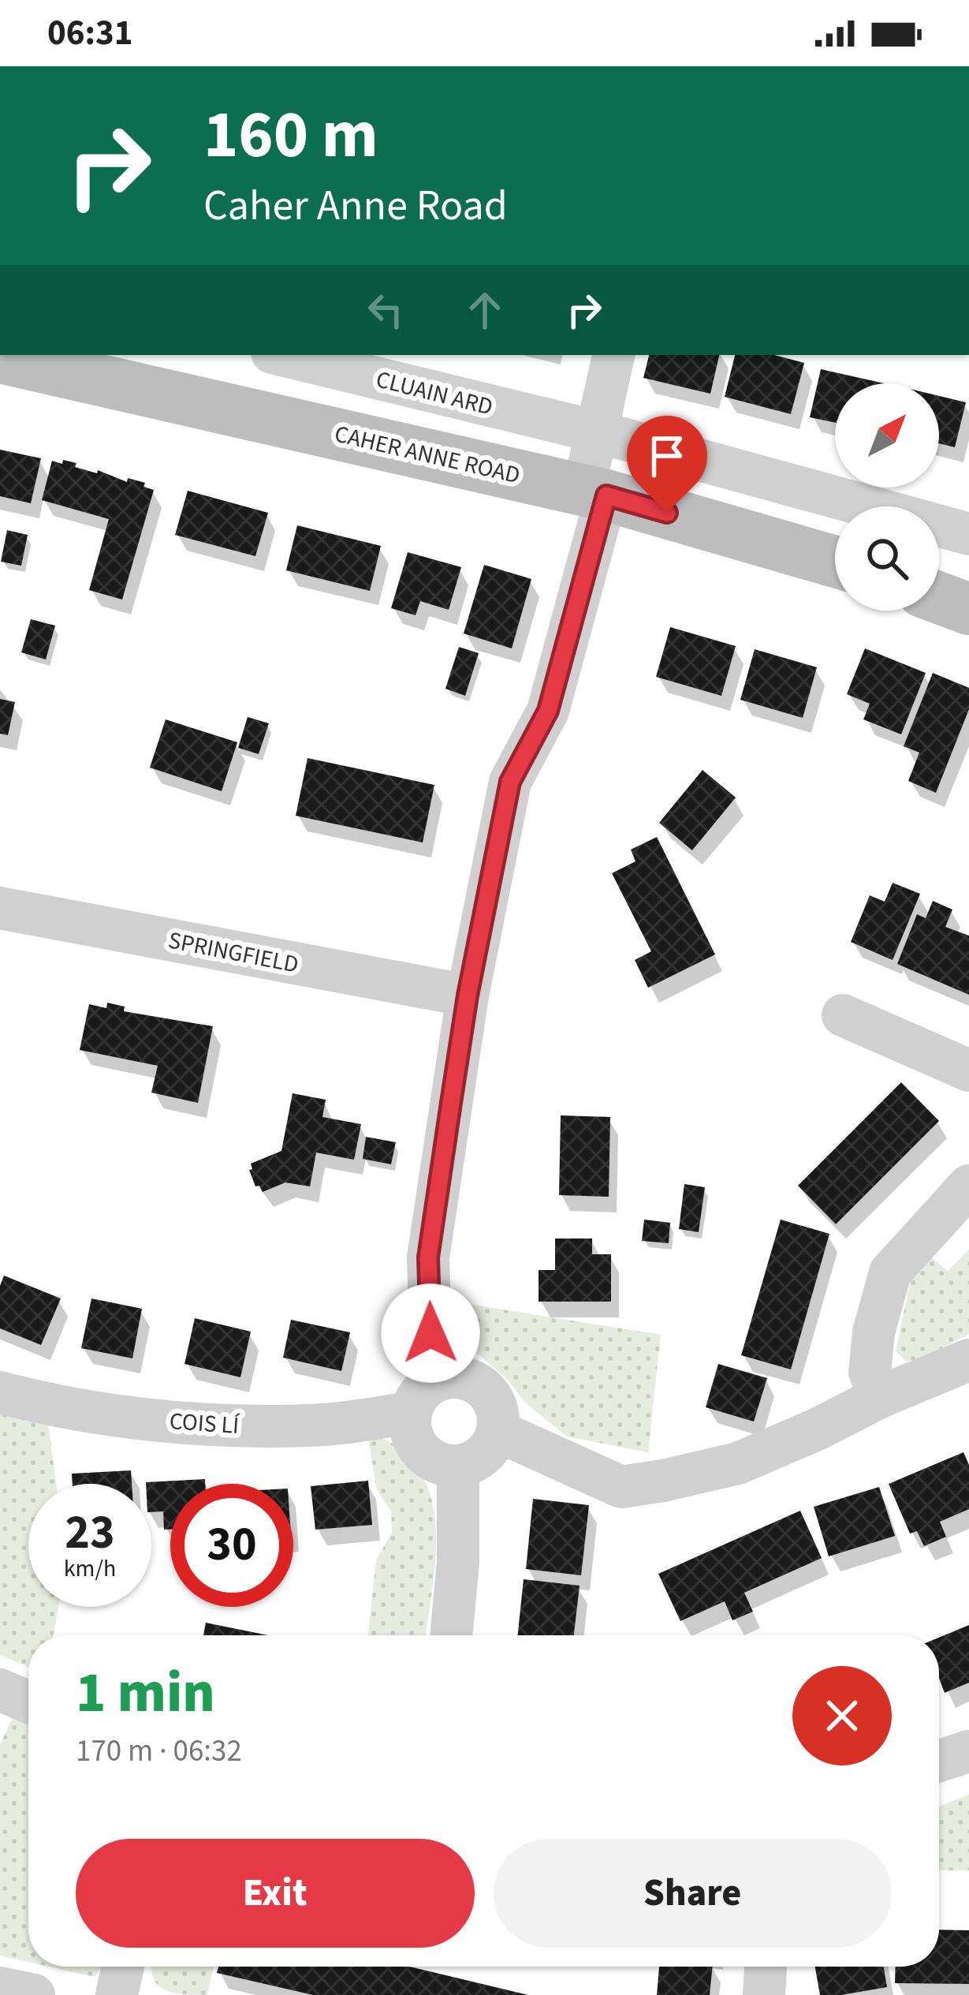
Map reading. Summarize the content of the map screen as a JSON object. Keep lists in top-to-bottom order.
{
  "streets": {
    "street": [
      "CLUAIN ARD",
      "CAHER ANNE ROAD",
      "SPRINGFIELD",
      "COIS LÍ"
    ]
  },
  "north": "top right",
  "page": {
    "status": "06:31",
    "turn": ["160 m", "Caher Anne Road"],
    "speed": "23 km/h",
    "limit": "30",
    "heading": ["1 min", "170 m · 06:32"],
    "buttons": ["Exit", "Share"]
  }
}
